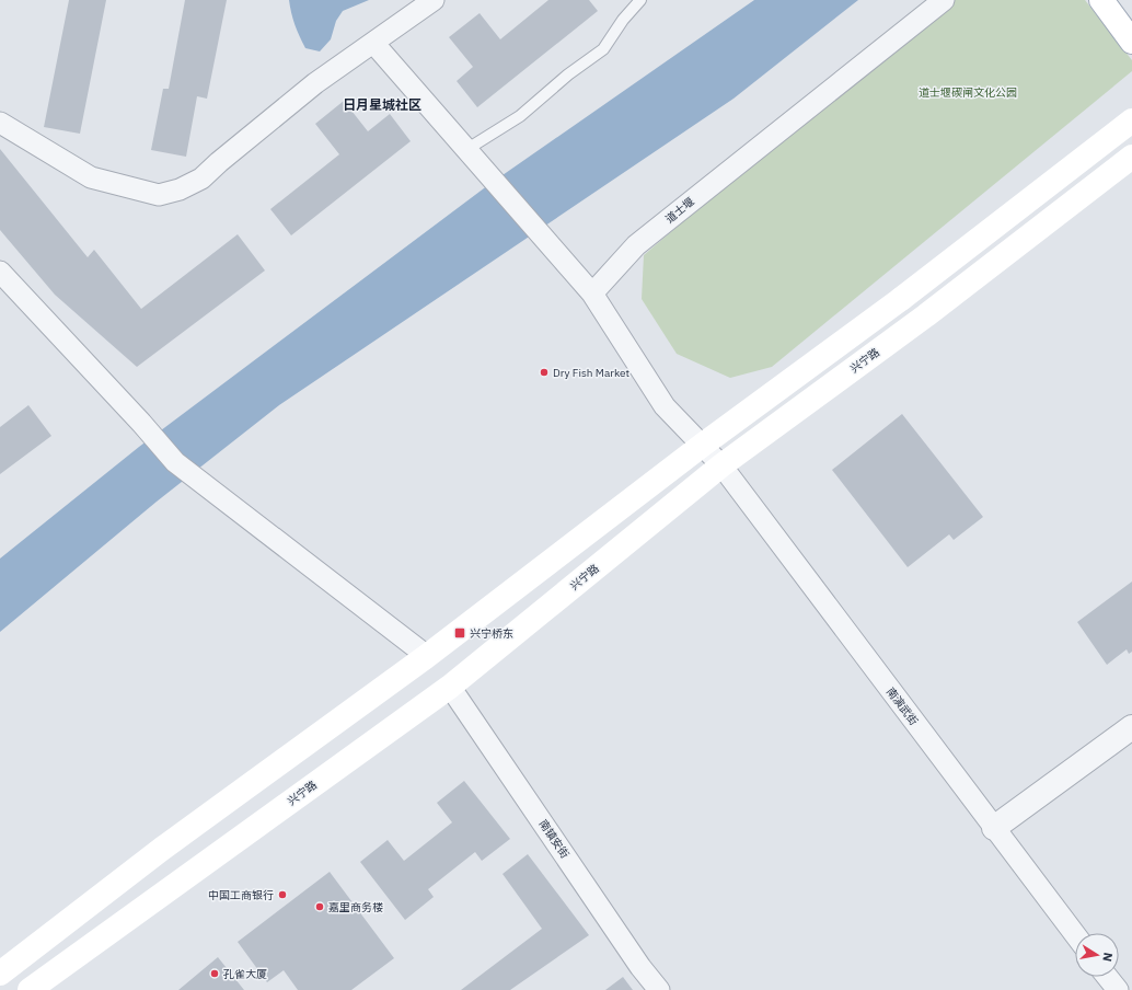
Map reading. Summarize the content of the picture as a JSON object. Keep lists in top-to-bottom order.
{
  "streets": {
    "main road": ["兴宁路"],
    "street": ["道士堰", "南演武街", "南镇安街"]
  },
  "crossings": [
    ["兴宁路", "南演武街"],
    ["兴宁路", "南镇安街"]
  ],
  "districts": ["日月星城社区"],
  "parks": ["道士堰碶闸文化公园"],
  "places": {
    "other": [
      "Dry Fish Market",
      "中国工商银行",
      "嘉里商务楼",
      "孔雀大厦"
    ],
    "transit": ["兴宁桥东"]
  },
  "north": "right"
}
